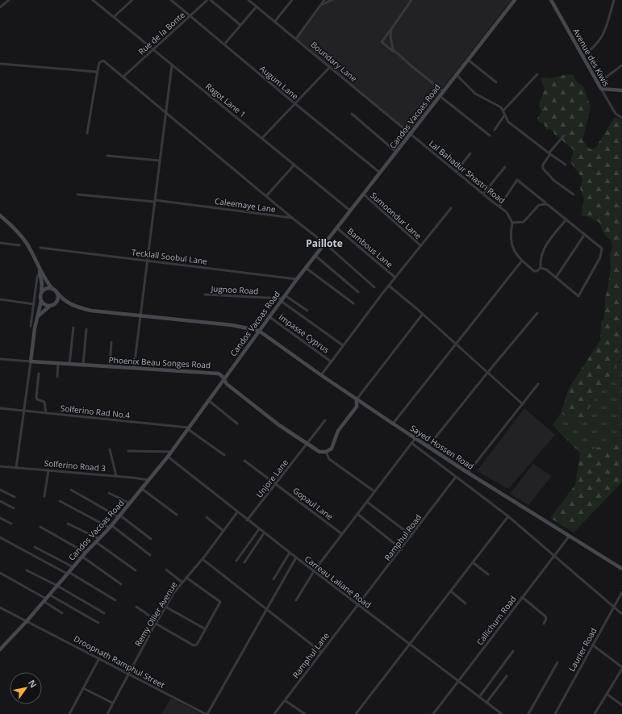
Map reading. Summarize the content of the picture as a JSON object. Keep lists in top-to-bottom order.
{
  "streets": {
    "main road": [
      "Avenue des Kiwis",
      "Candos Vacoas Road",
      "Phoenix Beau Songes Road",
      "Sayed Hossen Road"
    ],
    "street": [
      "Rue de la Bonte",
      "Boundary Lane",
      "Augum Lane",
      "Ragot Lane 1",
      "Lal Bahadur Shastri Road",
      "Caleemaye Lane",
      "Sumoondur Lane",
      "Bambous Lane",
      "Tecklall Soobul Lane",
      "Jugnoo Road",
      "Impasse Cyprus",
      "Solferino Rad No.4",
      "Solferino Road 3",
      "Unjore Lane",
      "Gopaul Lane",
      "Ramphul Road",
      "Carreau Laliane Road",
      "Remy Ollier Avenue",
      "Callichurn Road",
      "Laurier Road",
      "Ramphul Lane",
      "Droopnath Ramphul Street"
    ]
  },
  "crossings": [
    ["Rue de la Bonte", "Augum Lane"],
    ["Rue de la Bonte", "Ragot Lane 1"],
    ["Boundary Lane", "Candos Vacoas Road"],
    ["Boundary Lane", "Lal Bahadur Shastri Road"],
    ["Augum Lane", "Candos Vacoas Road"],
    ["Ragot Lane 1", "Candos Vacoas Road"],
    ["Candos Vacoas Road", "Lal Bahadur Shastri Road"],
    ["Candos Vacoas Road", "Sumoondur Lane"],
    ["Candos Vacoas Road", "Bambous Lane"],
    ["Candos Vacoas Road", "Tecklall Soobul Lane"],
    ["Candos Vacoas Road", "Jugnoo Road"],
    ["Candos Vacoas Road", "Impasse Cyprus"],
    ["Candos Vacoas Road", "Phoenix Beau Songes Road"],
    ["Candos Vacoas Road", "Solferino Rad No.4"],
    ["Candos Vacoas Road", "Sayed Hossen Road"],
    ["Candos Vacoas Road", "Solferino Road 3"],
    ["Candos Vacoas Road", "Carreau Laliane Road"],
    ["Candos Vacoas Road", "Droopnath Ramphul Street"],
    ["Phoenix Beau Songes Road", "Unjore Lane"],
    ["Sayed Hossen Road", "Callichurn Road"],
    ["Unjore Lane", "Gopaul Lane"],
    ["Unjore Lane", "Carreau Laliane Road"],
    ["Ramphul Road", "Carreau Laliane Road"],
    ["Ramphul Road", "Ramphul Lane"],
    ["Carreau Laliane Road", "Remy Ollier Avenue"],
    ["Carreau Laliane Road", "Callichurn Road"],
    ["Carreau Laliane Road", "Ramphul Lane"],
    ["Remy Ollier Avenue", "Droopnath Ramphul Street"]
  ],
  "districts": ["Paillote"],
  "north": "top right"
}
